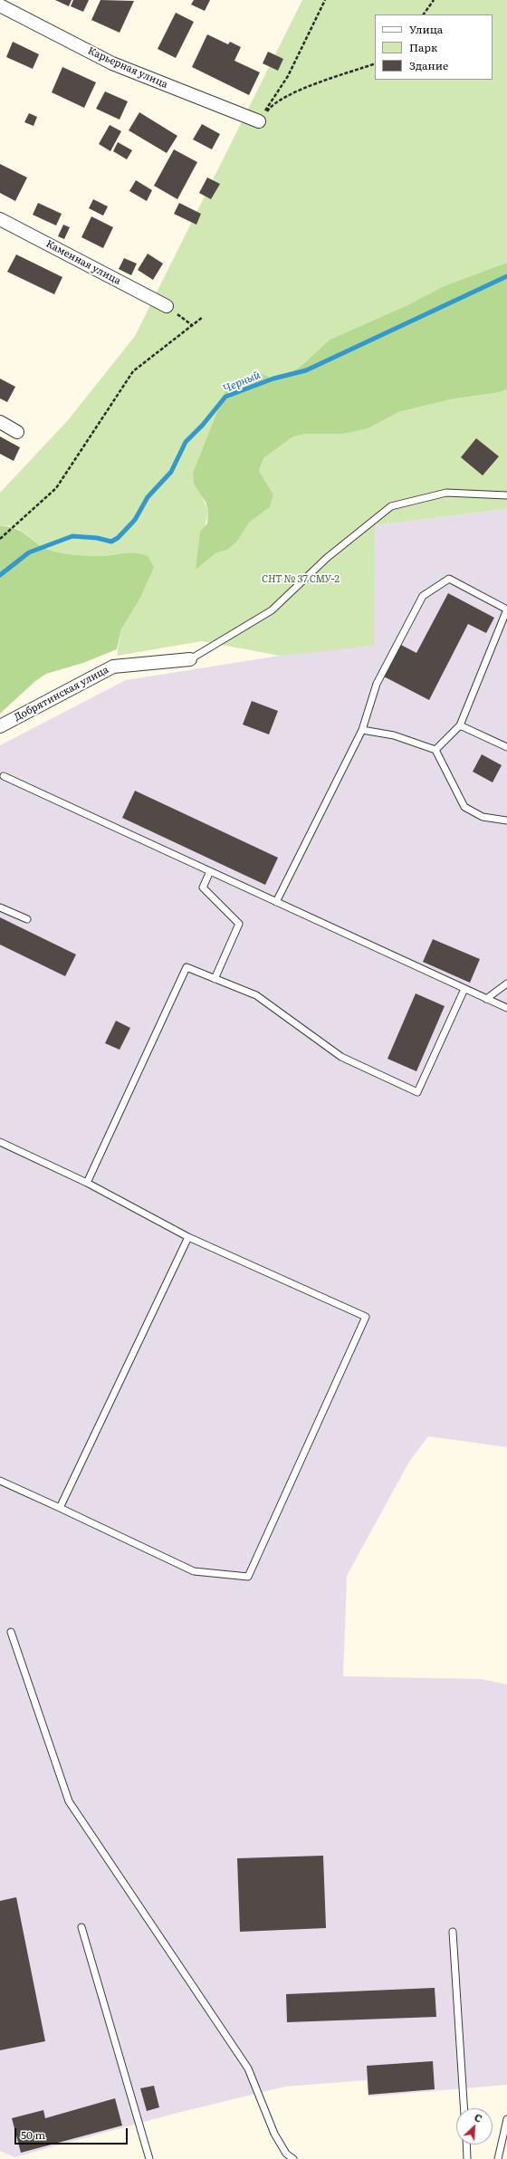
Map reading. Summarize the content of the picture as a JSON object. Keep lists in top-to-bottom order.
{
  "streets": {
    "street": ["Карьерная улица", "Каменная улица", "Добрятинская улица"]
  },
  "water": ["Черный"],
  "parks": ["СНТ № 37 СМУ-2"],
  "legend": ["Улица", "Парк", "Здание"],
  "scale_bar": "50 m",
  "north": "top right"
}
